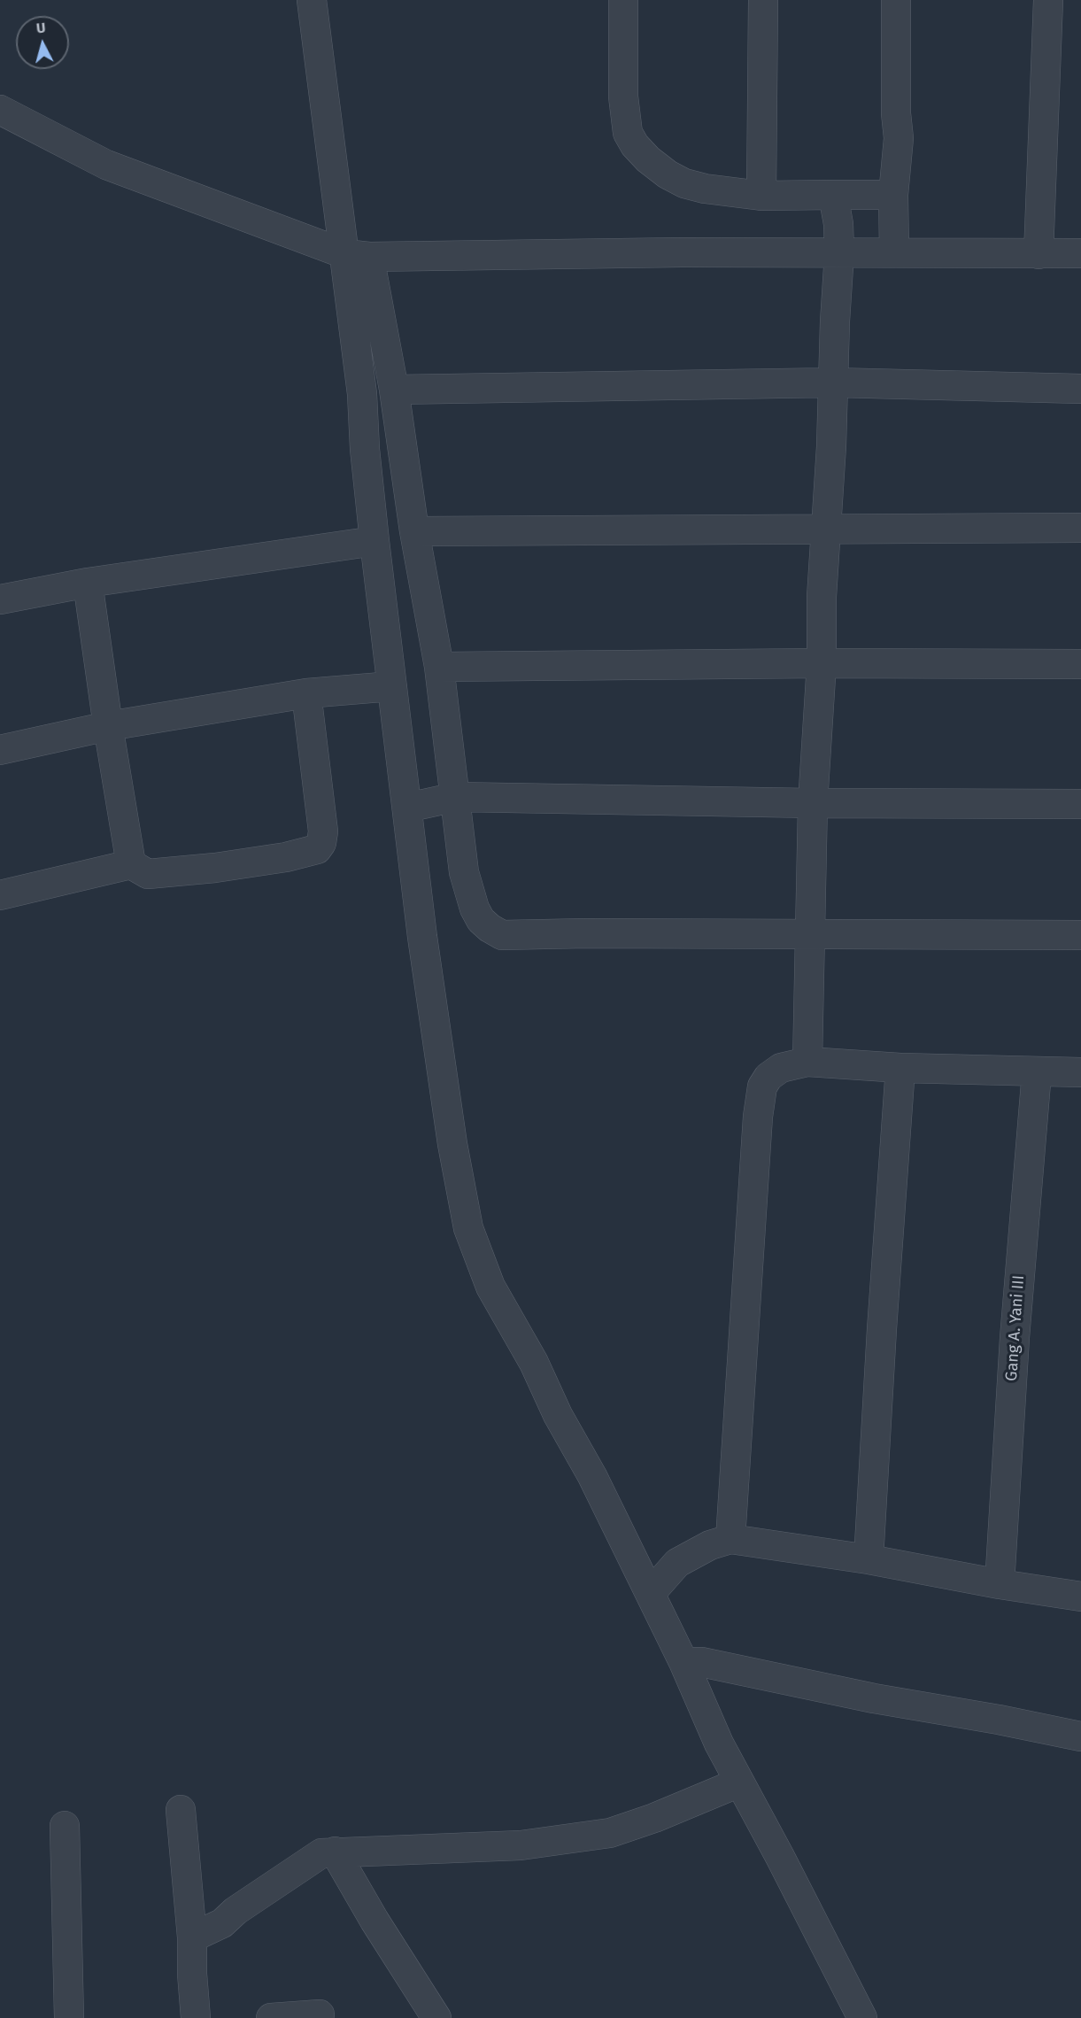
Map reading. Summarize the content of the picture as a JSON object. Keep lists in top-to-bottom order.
{
  "streets": {
    "street": ["Gang A. Yani III"]
  },
  "north": "top"
}
